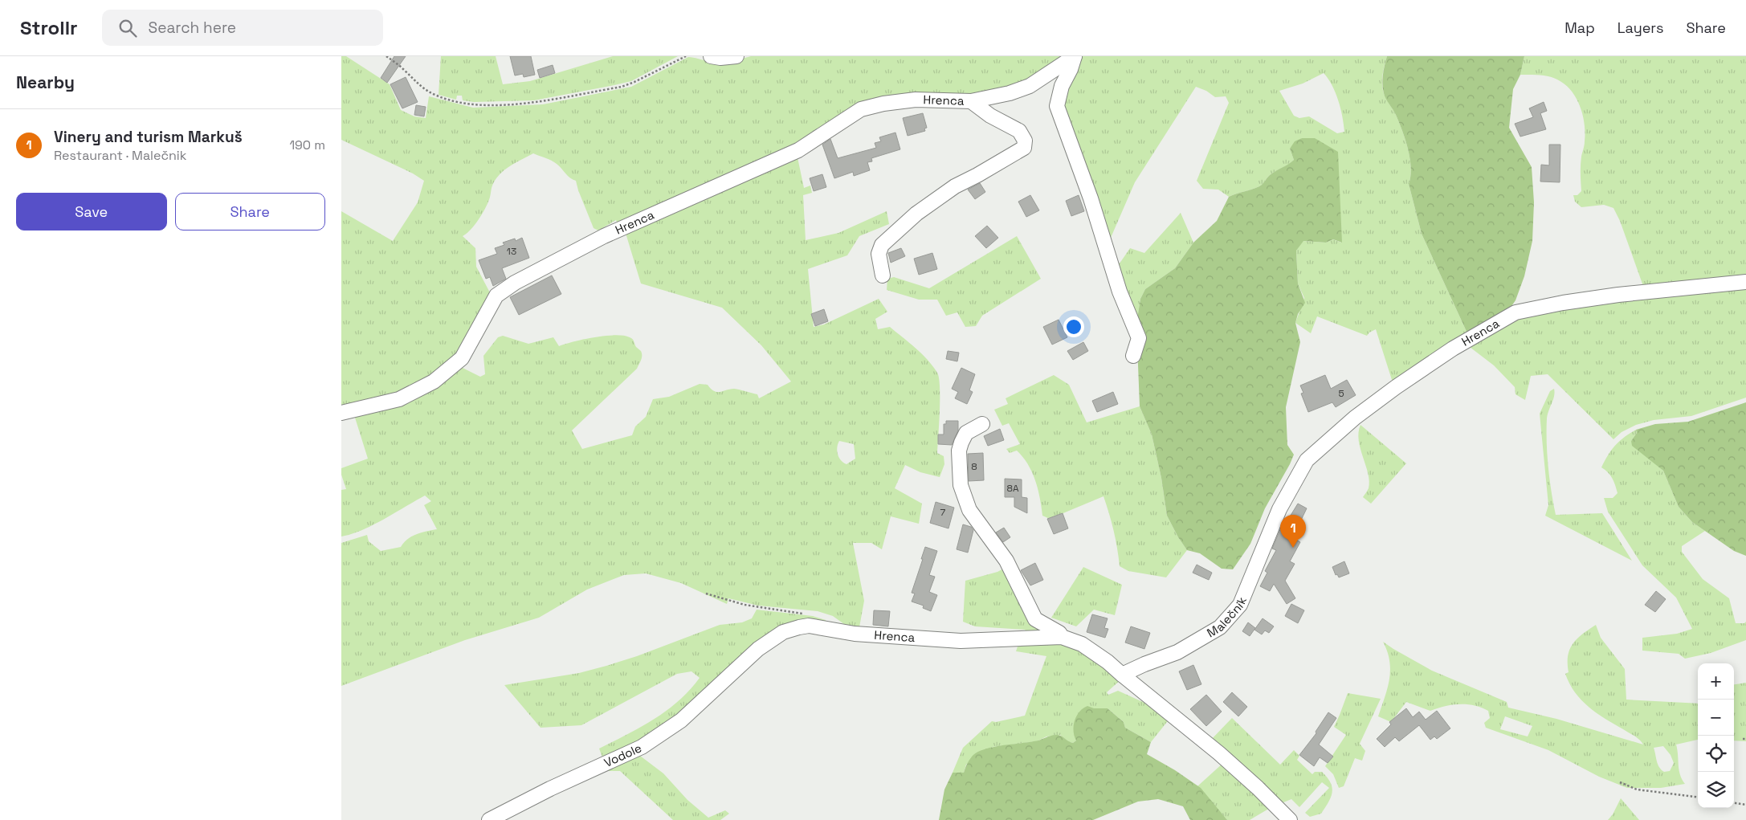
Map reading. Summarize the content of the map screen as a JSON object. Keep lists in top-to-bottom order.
{
  "streets": {
    "street": ["Hrenca", "Malečnik", "Vodole"]
  },
  "crossings": [
    ["Hrenca", "Malečnik"],
    ["Hrenca", "Vodole"]
  ],
  "house_numbers": [
    "13",
    "5",
    "8",
    "8A",
    "7"
  ],
  "page": {
    "header": "Strollr",
    "search": "Search here",
    "nav": ["Map", "Layers", "Share"],
    "heading": "Nearby",
    "list": [
      {
        "mark": "1",
        "name": "Vinery and turism Markuš",
        "note": "Restaurant · Malečnik",
        "value": "190 m"
      }
    ],
    "buttons": ["Save", "Share"],
    "pins": "1",
    "map_buttons": ["+", "−"]
  }
}
